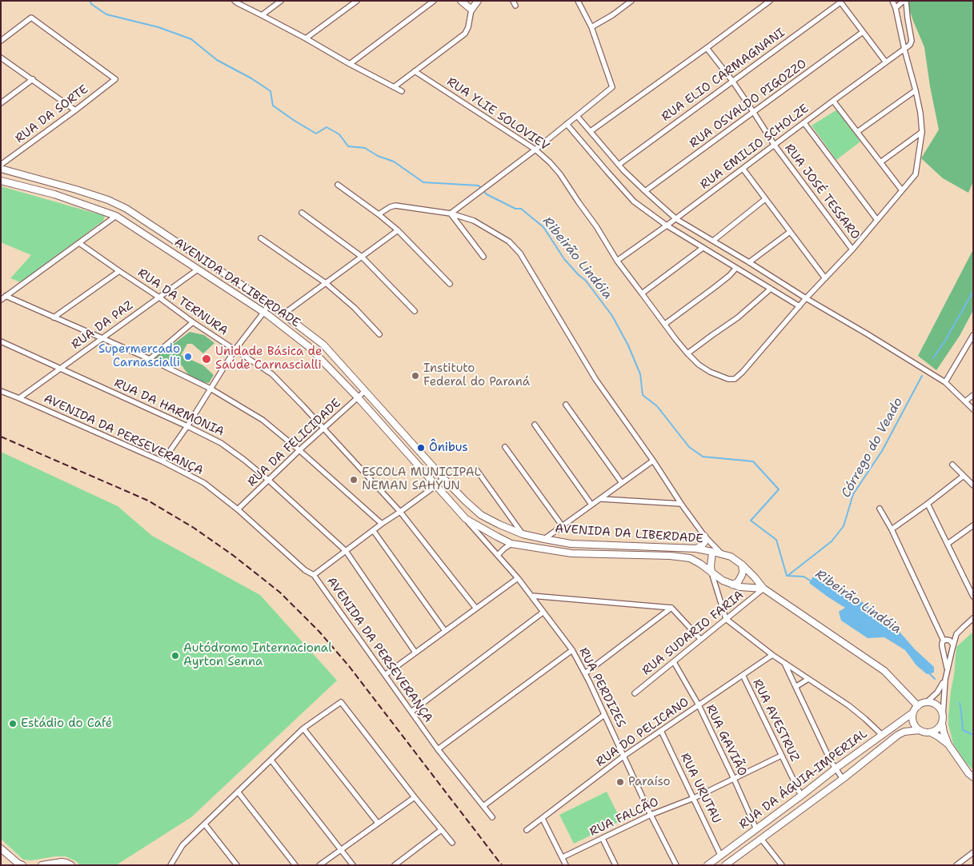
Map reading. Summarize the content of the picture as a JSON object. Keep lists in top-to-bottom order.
{
  "streets": {
    "street": [
      "RUA ELIO CARMAGNANI",
      "RUA OSVALDO PIGOZZO",
      "RUA DA SORTE",
      "RUA YLIE SOLOVIEV",
      "RUA EMILIO SCHOLZE",
      "RUA JOSÉ TESSARO",
      "AVENIDA DA LIBERDADE",
      "RUA DA TERNURA",
      "RUA DA PAZ",
      "RUA DA HARMONIA",
      "AVENIDA DA PERSEVERANÇA",
      "RUA DA FELICIDADE",
      "RUA SUDARIO FARIA",
      "RUA PERDIZES",
      "RUA AVESTRUZ",
      "RUA DO PELICANO",
      "RUA GAVIÃO",
      "RUA DA ÁGUIA-IMPERIAL",
      "RUA URUTAU",
      "RUA FALCÃO"
    ]
  },
  "crossings": [
    ["RUA ELIO CARMAGNANI", "RUA JOSÉ TESSARO"],
    ["RUA OSVALDO PIGOZZO", "RUA JOSÉ TESSARO"],
    ["RUA YLIE SOLOVIEV", "RUA EMILIO SCHOLZE"],
    ["RUA EMILIO SCHOLZE", "RUA JOSÉ TESSARO"],
    ["AVENIDA DA LIBERDADE", "RUA DA PAZ"],
    ["AVENIDA DA LIBERDADE", "RUA DA FELICIDADE"],
    ["AVENIDA DA LIBERDADE", "RUA SUDARIO FARIA"],
    ["AVENIDA DA LIBERDADE", "RUA PERDIZES"],
    ["RUA DA TERNURA", "RUA DA PAZ"],
    ["RUA DA TERNURA", "RUA DA FELICIDADE"],
    ["RUA DA PAZ", "RUA DA HARMONIA"],
    ["RUA DA PAZ", "AVENIDA DA PERSEVERANÇA"],
    ["RUA DA HARMONIA", "RUA DA FELICIDADE"],
    ["AVENIDA DA PERSEVERANÇA", "RUA DA FELICIDADE"],
    ["RUA SUDARIO FARIA", "RUA GAVIÃO"],
    ["RUA PERDIZES", "RUA DO PELICANO"],
    ["RUA PERDIZES", "RUA FALCÃO"],
    ["RUA AVESTRUZ", "RUA DO PELICANO"],
    ["RUA AVESTRUZ", "RUA DA ÁGUIA-IMPERIAL"],
    ["RUA AVESTRUZ", "RUA FALCÃO"],
    ["RUA DO PELICANO", "RUA GAVIÃO"],
    ["RUA DO PELICANO", "RUA URUTAU"],
    ["RUA GAVIÃO", "RUA DA ÁGUIA-IMPERIAL"],
    ["RUA GAVIÃO", "RUA FALCÃO"],
    ["RUA DA ÁGUIA-IMPERIAL", "RUA URUTAU"],
    ["RUA URUTAU", "RUA FALCÃO"]
  ],
  "water": ["Ribeirão Lindóia", "Córrego do Veado"],
  "places": [
    "Supermercado Carnascialli",
    "Unidade Básica de Saúde Carnascialli",
    "Instituto Federal do Paraná",
    "Ônibus",
    "ESCOLA MUNICIPAL NEMAN SAHYUN",
    "Autódromo Internacional Ayrton Senna",
    "Estádio do Café",
    "Paraíso"
  ]
}
